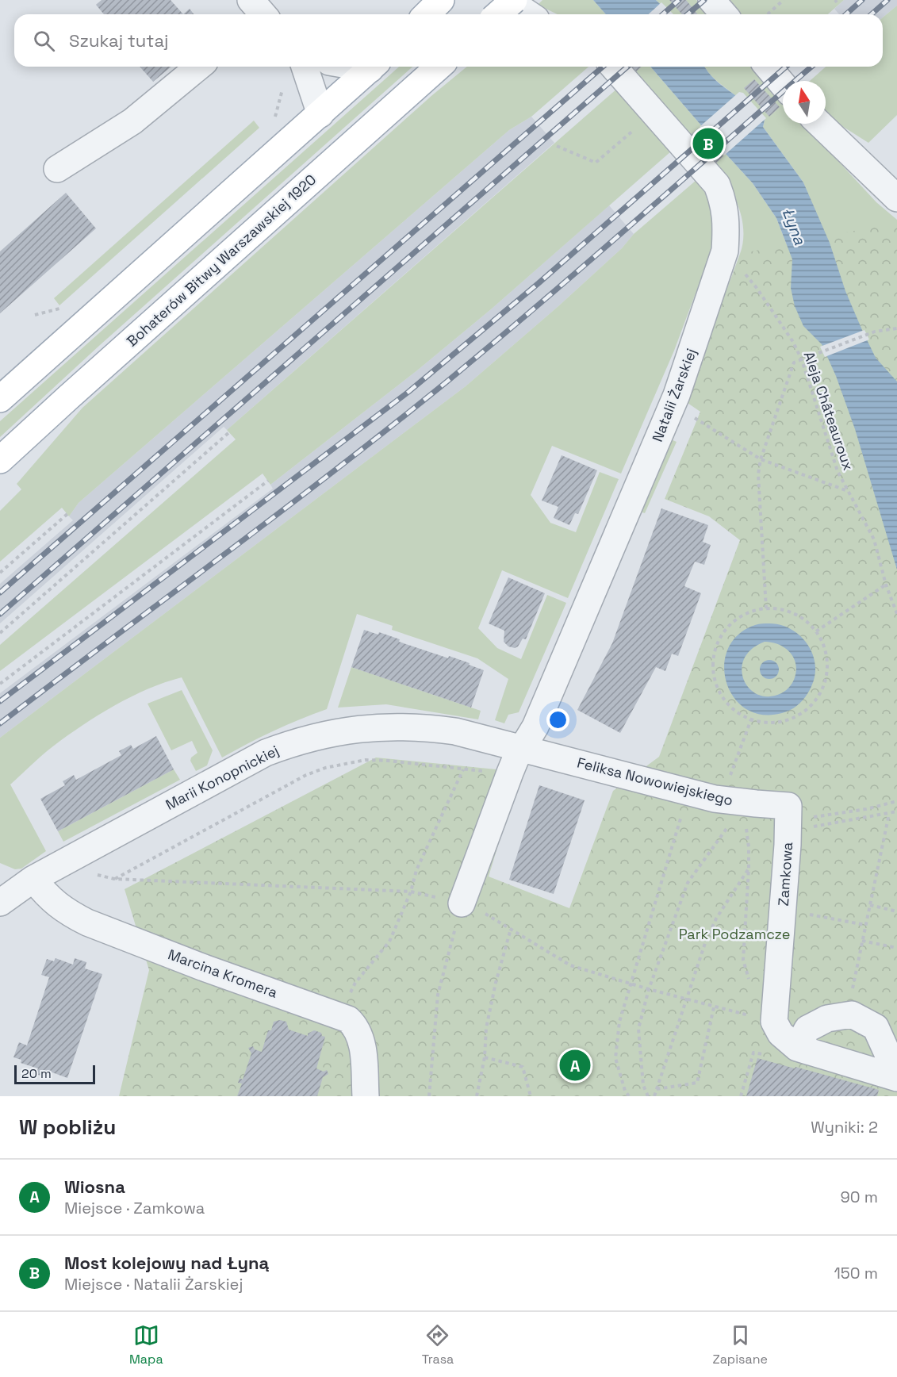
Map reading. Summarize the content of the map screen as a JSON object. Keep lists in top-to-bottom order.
{
  "streets": {
    "main road": ["Bohaterów Bitwy Warszawskiej 1920"],
    "street": [
      "Natalii Żarskiej",
      "Marii Konopnickiej",
      "Feliksa Nowowiejskiego",
      "Zamkowa",
      "Marcina Kromera"
    ],
    "path": ["Aleja Châteauroux"]
  },
  "crossings": [
    ["Natalii Żarskiej", "Marii Konopnickiej"],
    ["Natalii Żarskiej", "Feliksa Nowowiejskiego"],
    ["Marii Konopnickiej", "Feliksa Nowowiejskiego"],
    ["Marii Konopnickiej", "Marcina Kromera"],
    ["Feliksa Nowowiejskiego", "Zamkowa"]
  ],
  "water": ["Łyna"],
  "parks": ["Park Podzamcze"],
  "scale_bar": "20 m",
  "north": "top",
  "page": {
    "search": "Szukaj tutaj",
    "pins": ["B", "A"],
    "scale": "20 m",
    "heading": ["W pobliżu", "Wyniki: 2"],
    "list": [
      {
        "mark": "A",
        "name": "Wiosna",
        "note": "Miejsce · Zamkowa",
        "value": "90 m"
      },
      {
        "mark": "B",
        "name": "Most kolejowy nad Łyną",
        "note": "Miejsce · Natalii Żarskiej",
        "value": "150 m"
      }
    ],
    "nav": ["Mapa", "Trasa", "Zapisane"]
  }
}
